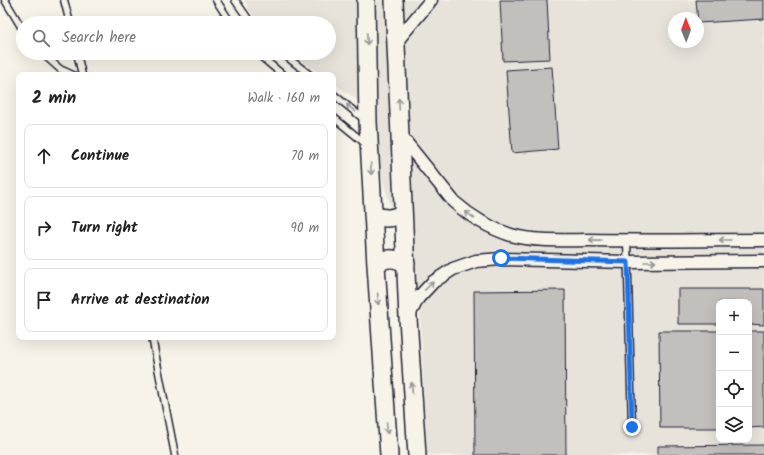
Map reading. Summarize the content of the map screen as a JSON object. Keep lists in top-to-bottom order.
{
  "north": "top",
  "page": {
    "search": "Search here",
    "heading": ["2 min", "Walk · 160 m"],
    "list": [
      ["Continue", "70 m"],
      ["Turn right", "90 m"],
      "Arrive at destination"
    ],
    "map_buttons": ["+", "−"]
  }
}
